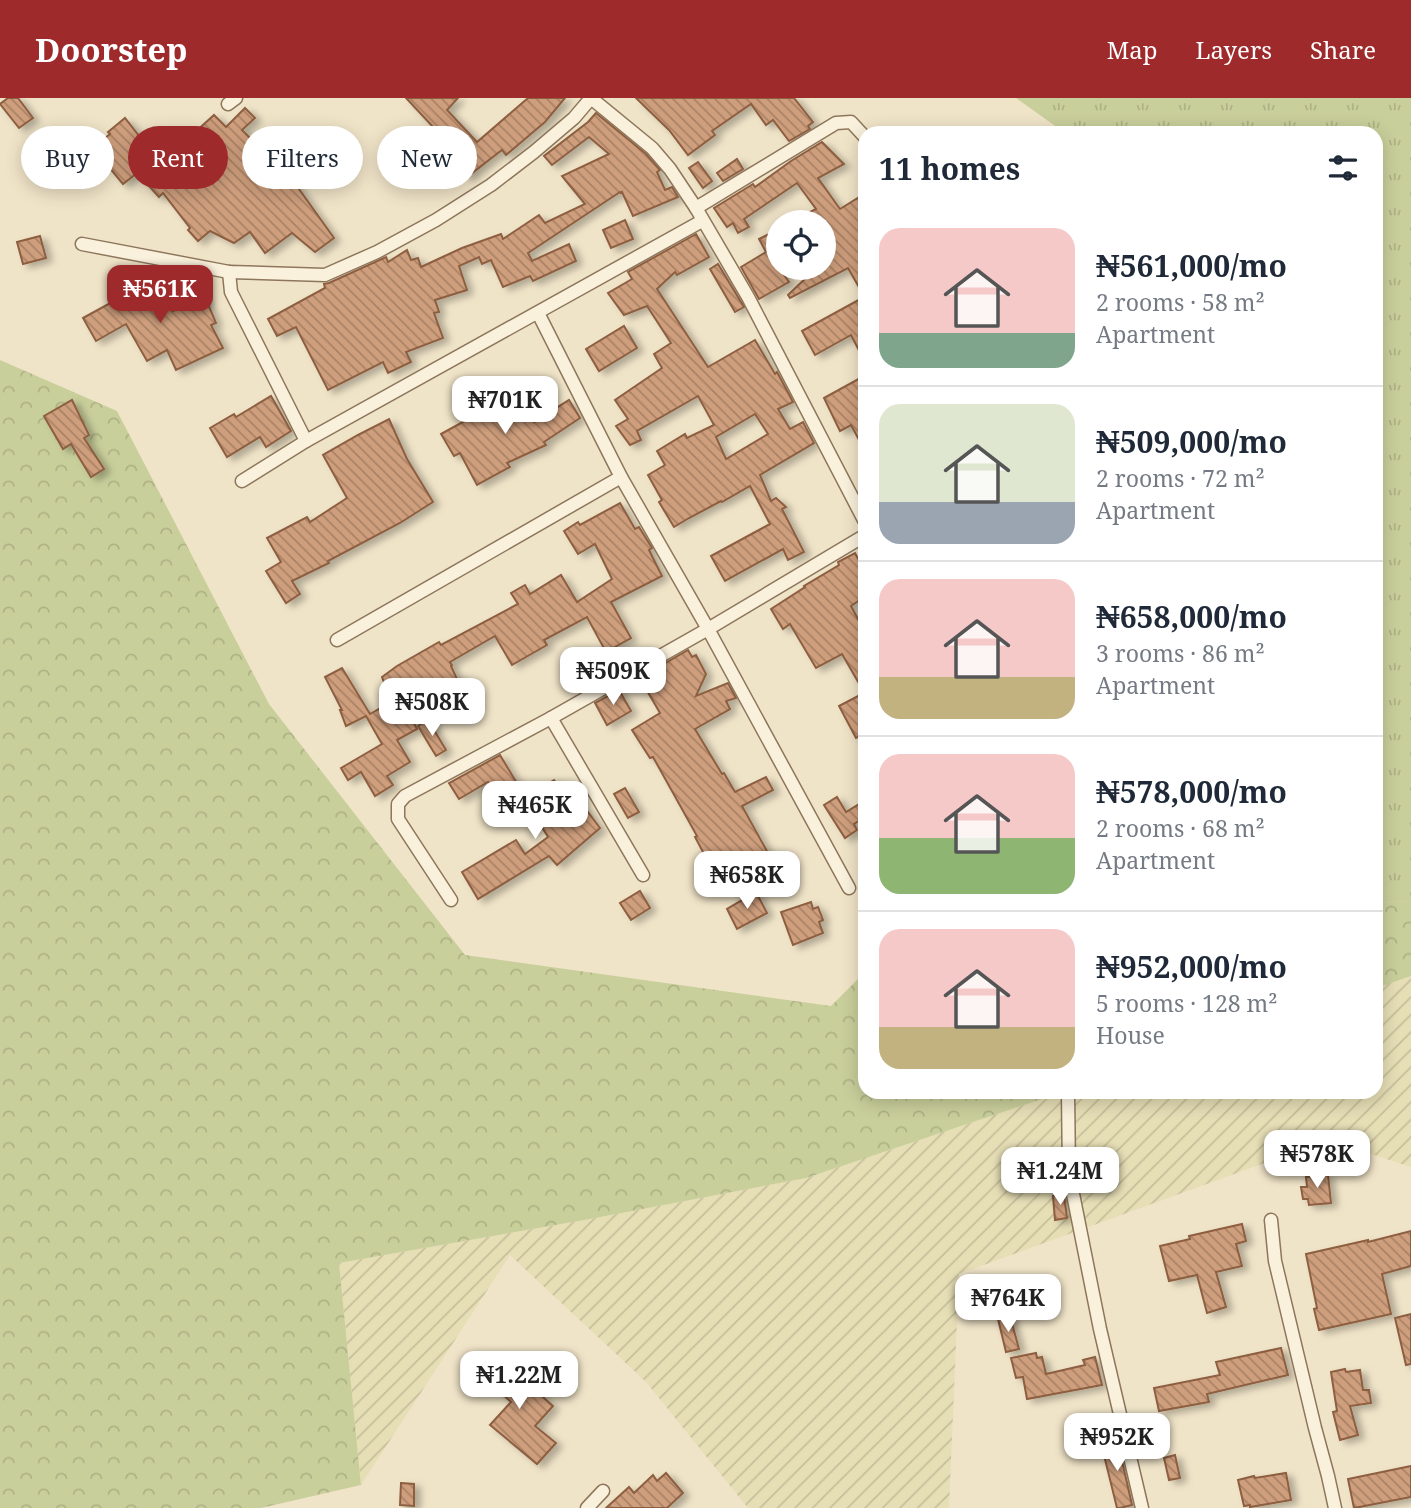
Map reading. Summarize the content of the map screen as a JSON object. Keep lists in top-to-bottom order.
{
  "page": {
    "header": "Doorstep",
    "nav": ["Map", "Layers", "Share"],
    "chip": [
      "Buy",
      "Rent",
      "Filters",
      "New"
    ],
    "heading": "11 homes",
    "list": [
      {
        "name": "₦561,000/mo",
        "note": "2 rooms · 58 m² · Apartment"
      },
      {
        "name": "₦509,000/mo",
        "note": "2 rooms · 72 m² · Apartment"
      },
      {
        "name": "₦658,000/mo",
        "note": "3 rooms · 86 m² · Apartment"
      },
      {
        "name": "₦578,000/mo",
        "note": "2 rooms · 68 m² · Apartment"
      },
      {
        "name": "₦952,000/mo",
        "note": "5 rooms · 128 m² · House"
      }
    ],
    "price": [
      "₦561K",
      "₦701K",
      "₦509K",
      "₦508K",
      "₦465K",
      "₦658K",
      "₦578K",
      "₦1.24M",
      "₦764K",
      "₦1.22M",
      "₦952K"
    ]
  }
}
